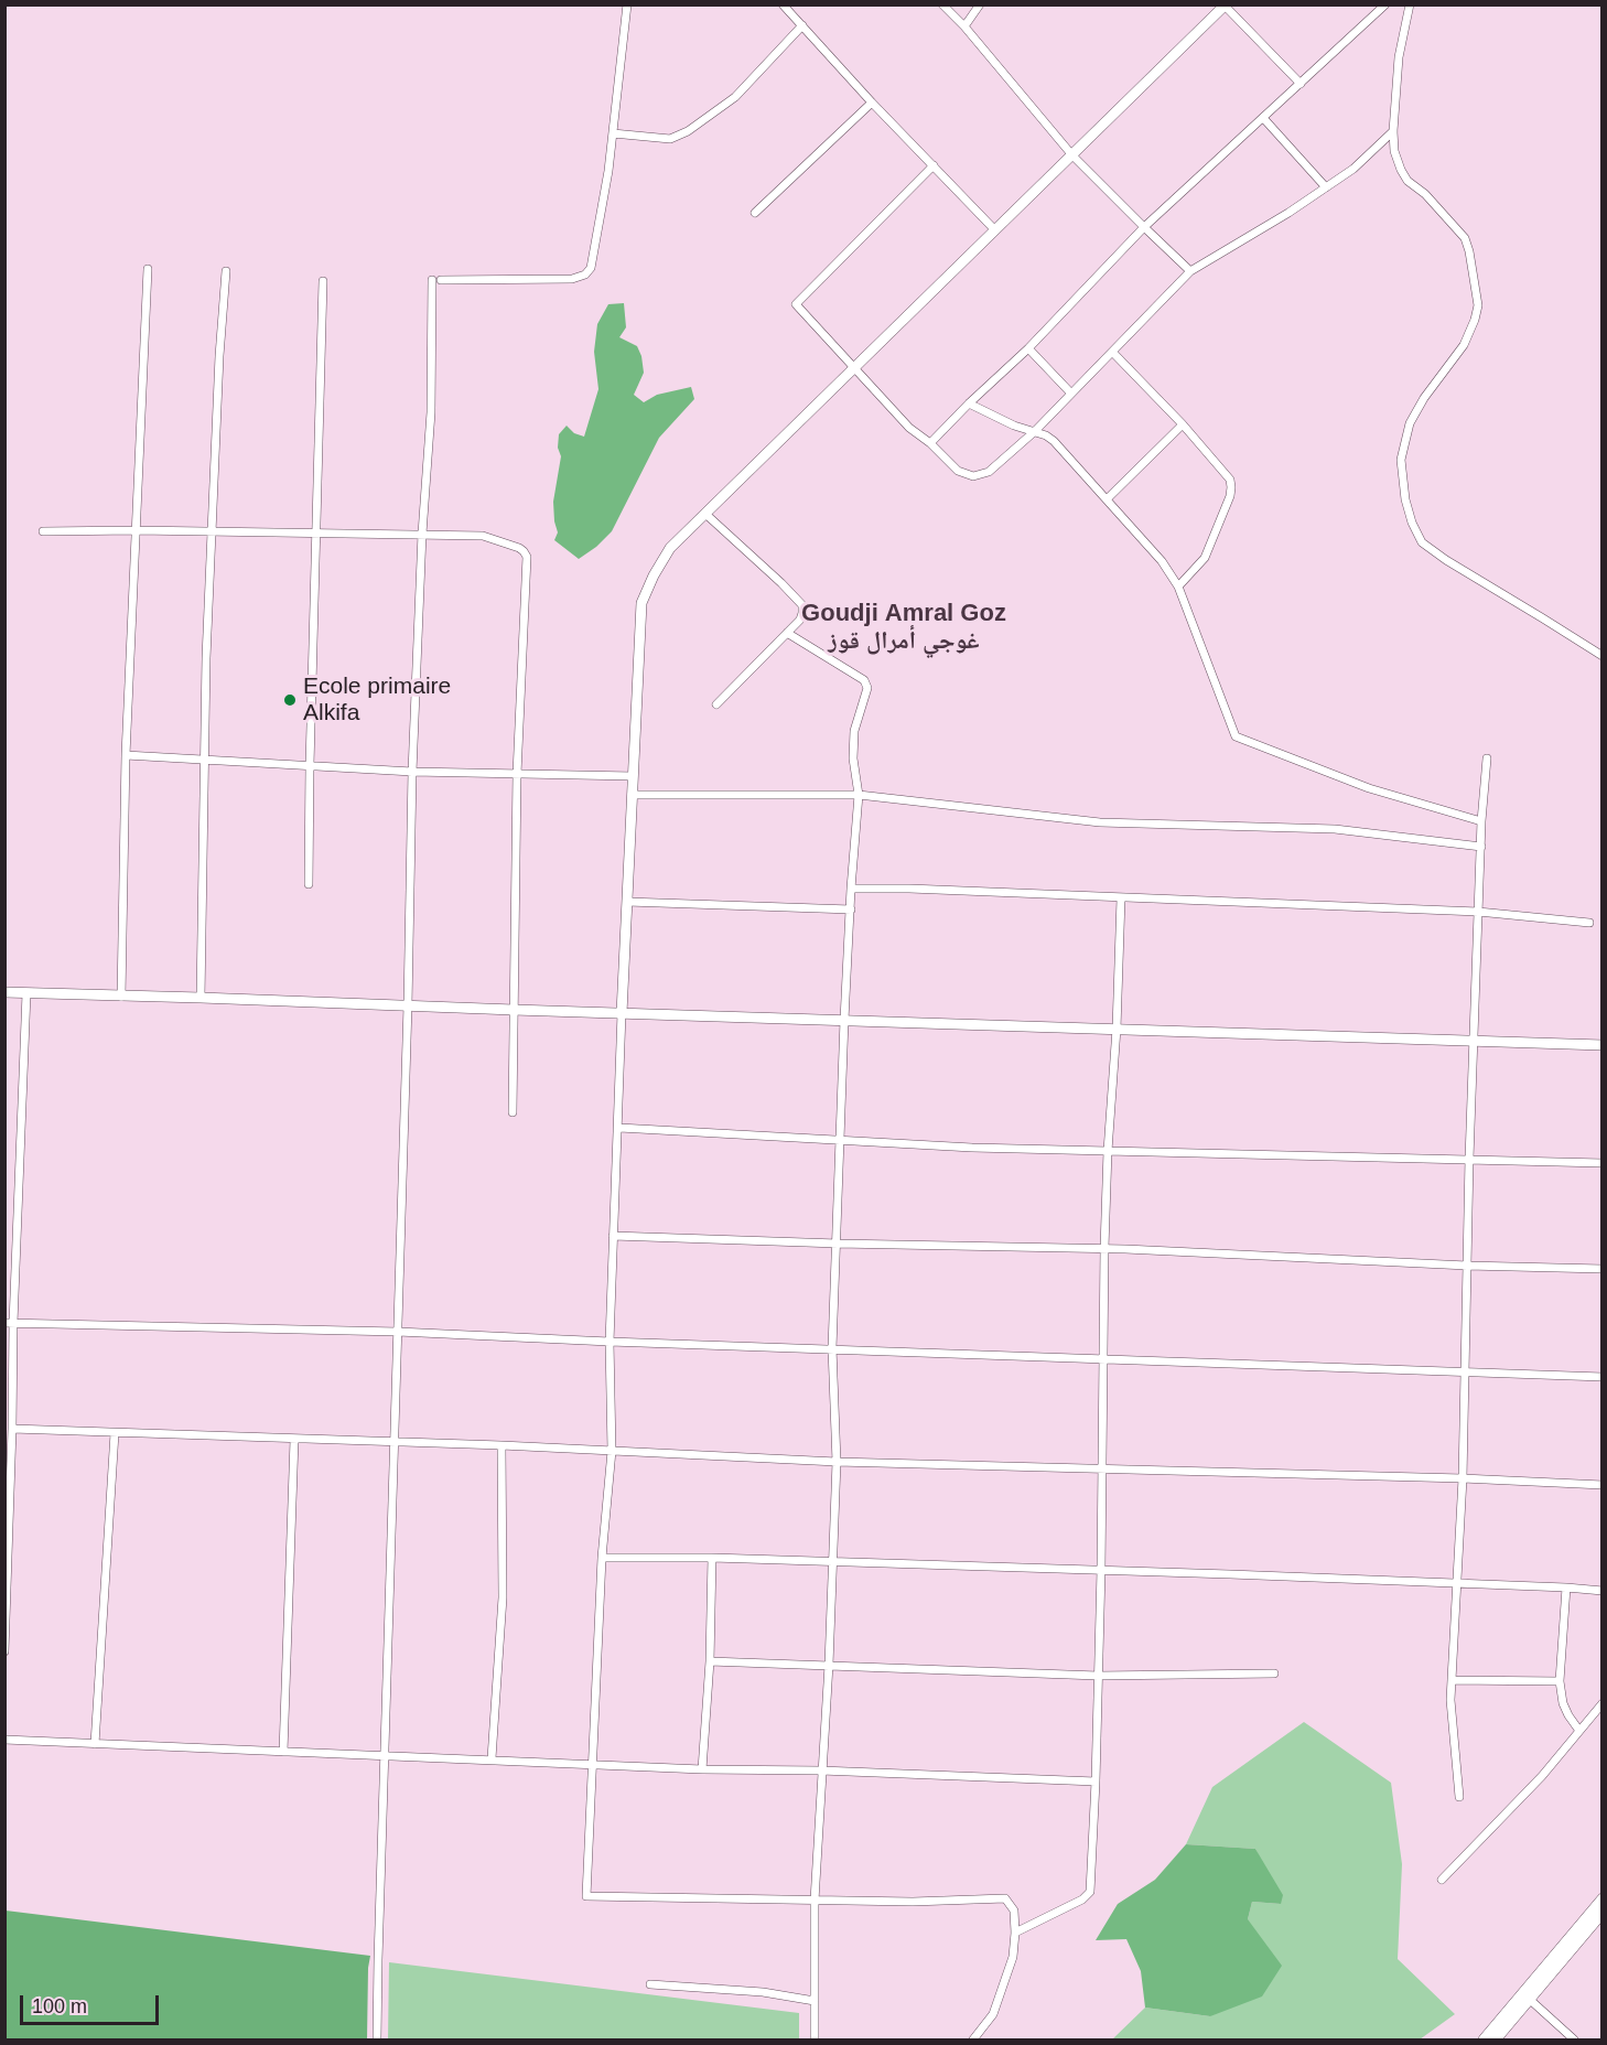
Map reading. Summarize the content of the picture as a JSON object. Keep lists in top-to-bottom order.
{
  "districts": ["Goudji Amral Goz غوجي أمرال قوز"],
  "places": ["Ecole primaire Alkifa"],
  "scale_bar": "100 m"
}
